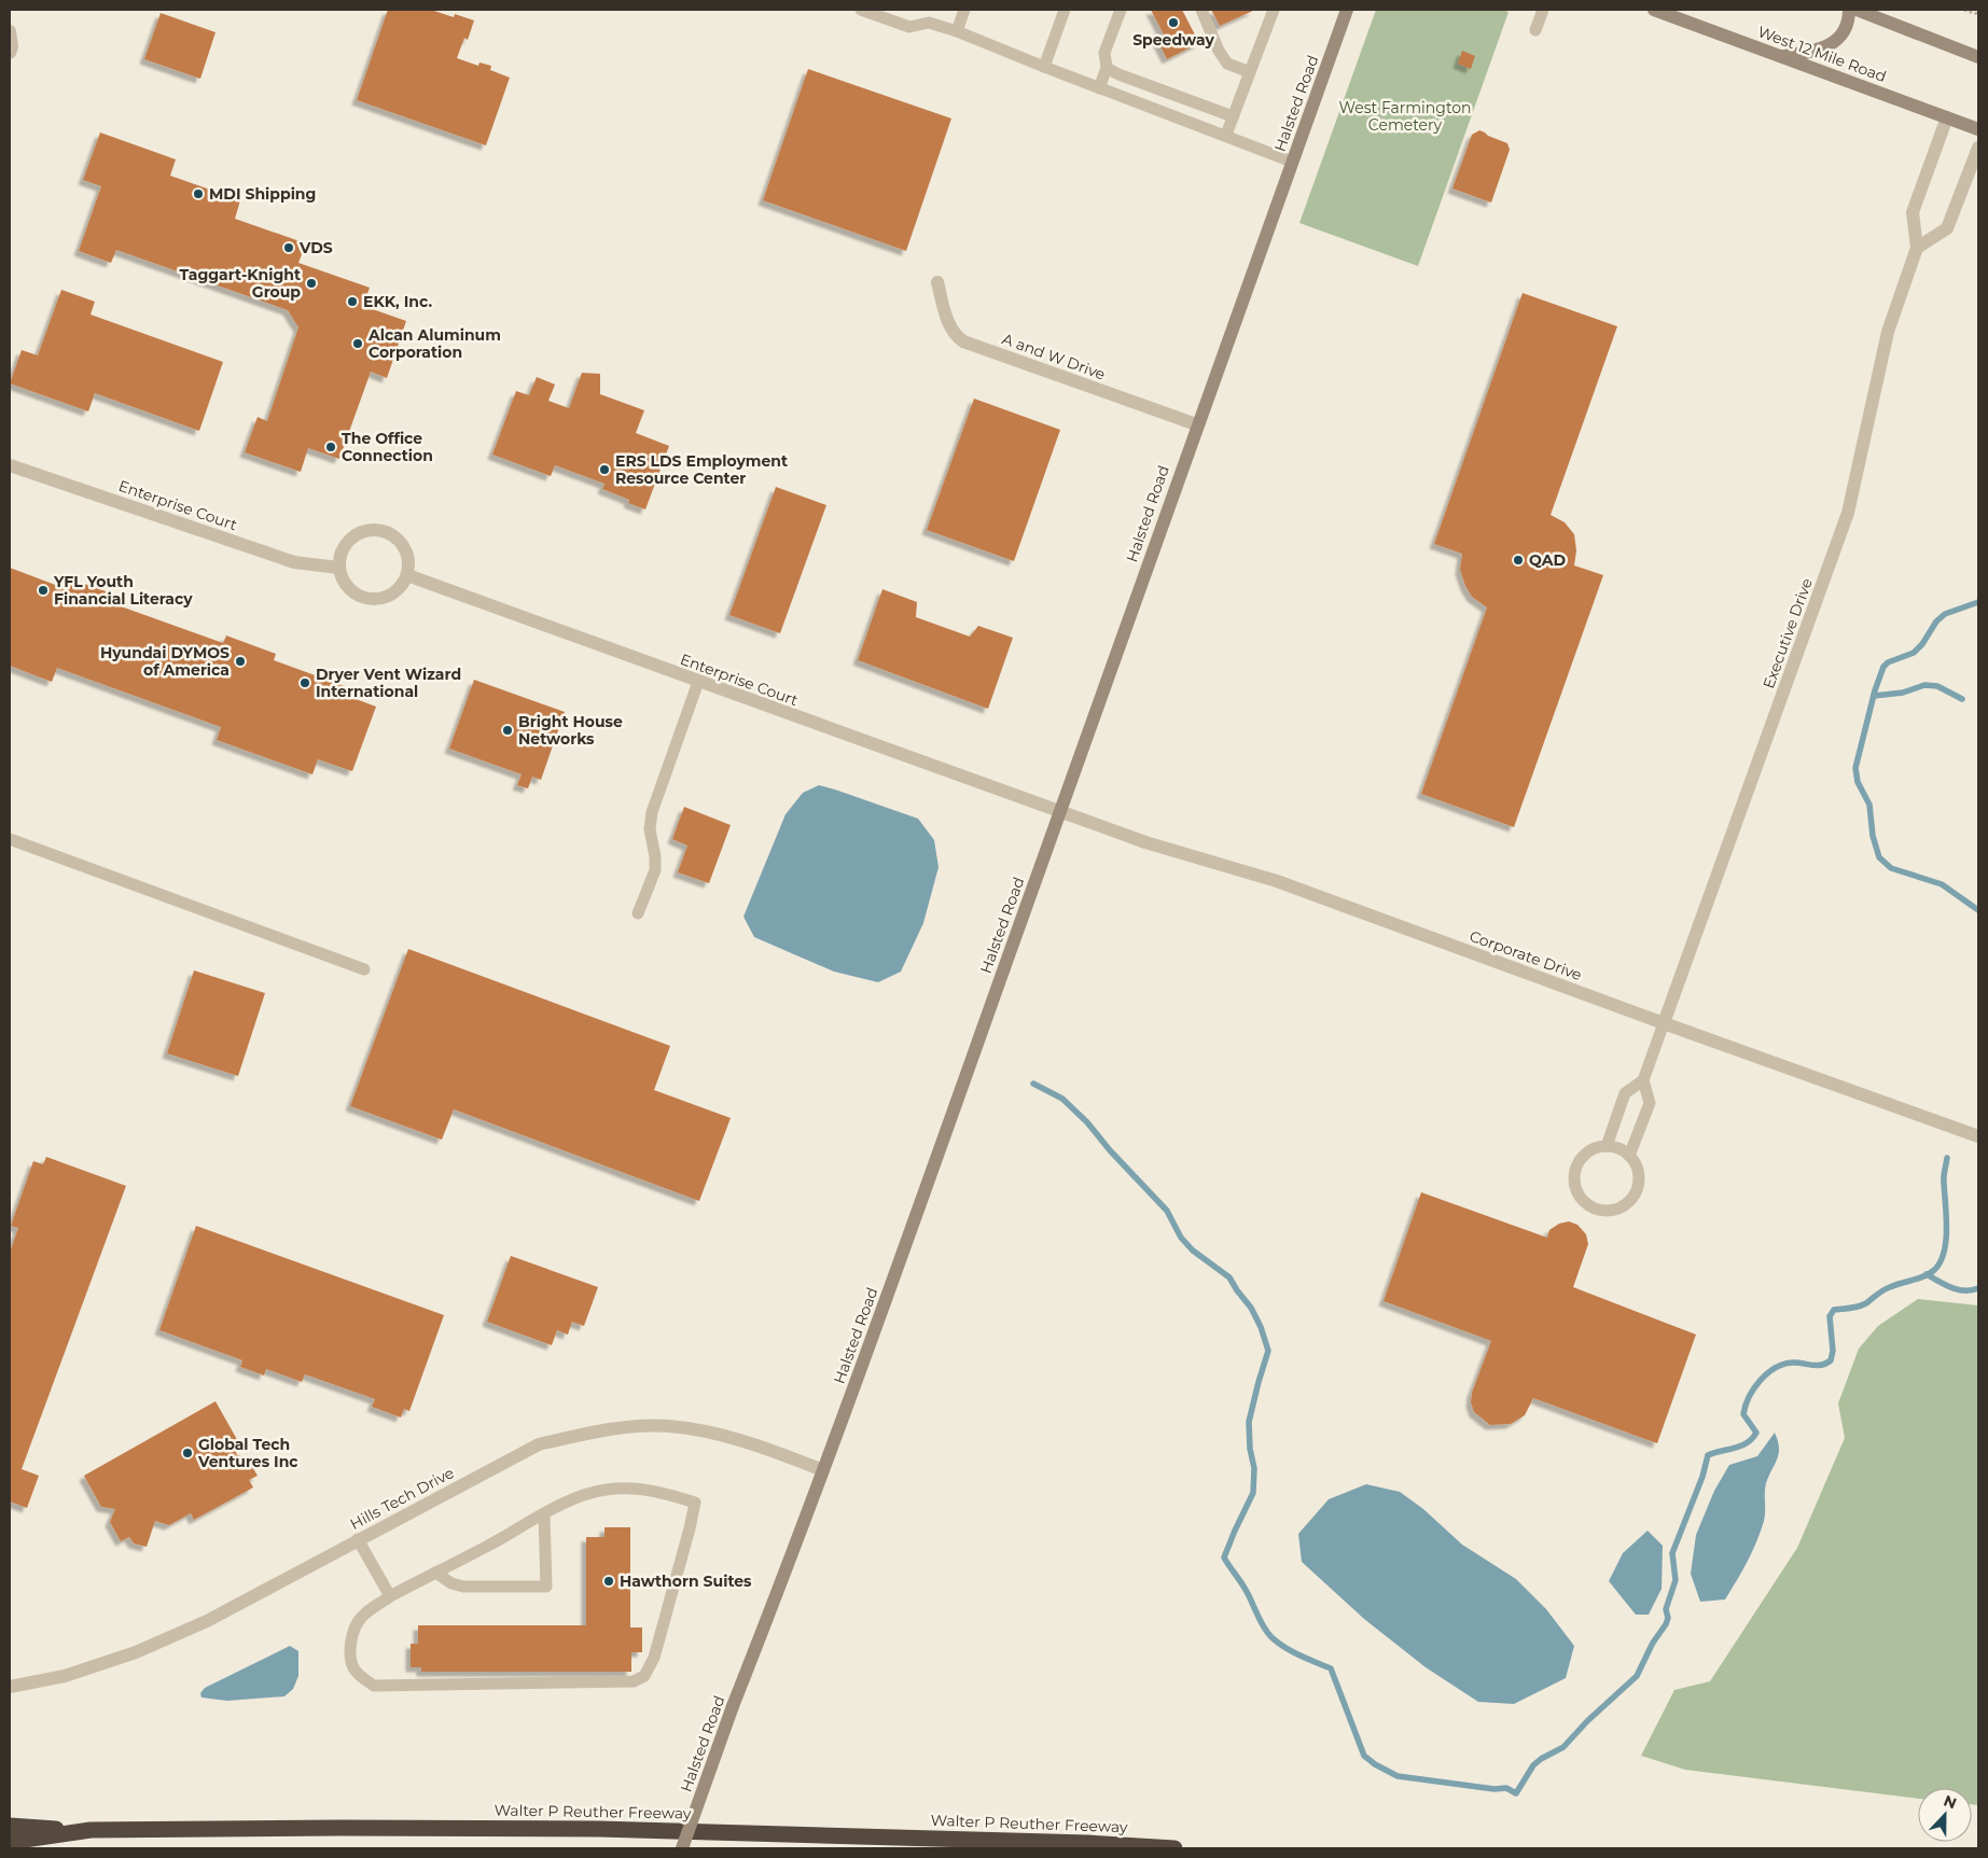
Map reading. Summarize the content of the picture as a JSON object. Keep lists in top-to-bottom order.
{
  "streets": {
    "highway": ["Walter P Reuther Freeway"],
    "street": [
      "West 12 Mile Road",
      "Halsted Road",
      "A and W Drive",
      "Enterprise Court",
      "Executive Drive",
      "Corporate Drive",
      "Hills Tech Drive"
    ]
  },
  "crossings": [
    ["West 12 Mile Road", "Executive Drive"],
    ["Halsted Road", "A and W Drive"],
    ["Halsted Road", "Enterprise Court"],
    ["Halsted Road", "Corporate Drive"],
    ["Halsted Road", "Hills Tech Drive"],
    ["Enterprise Court", "Corporate Drive"],
    ["Executive Drive", "Corporate Drive"]
  ],
  "parks": ["West Farmington Cemetery"],
  "places": [
    "Speedway",
    "MDI Shipping",
    "VDS",
    "Taggart-Knight Group",
    "EKK, Inc.",
    "Alcan Aluminum Corporation",
    "The Office Connection",
    "ERS LDS Employment Resource Center",
    "QAD",
    "YFL Youth Financial Literacy",
    "Hyundai DYMOS of America",
    "Dryer Vent Wizard International",
    "Bright House Networks",
    "Global Tech Ventures Inc",
    "Hawthorn Suites"
  ],
  "north": "top"
}
